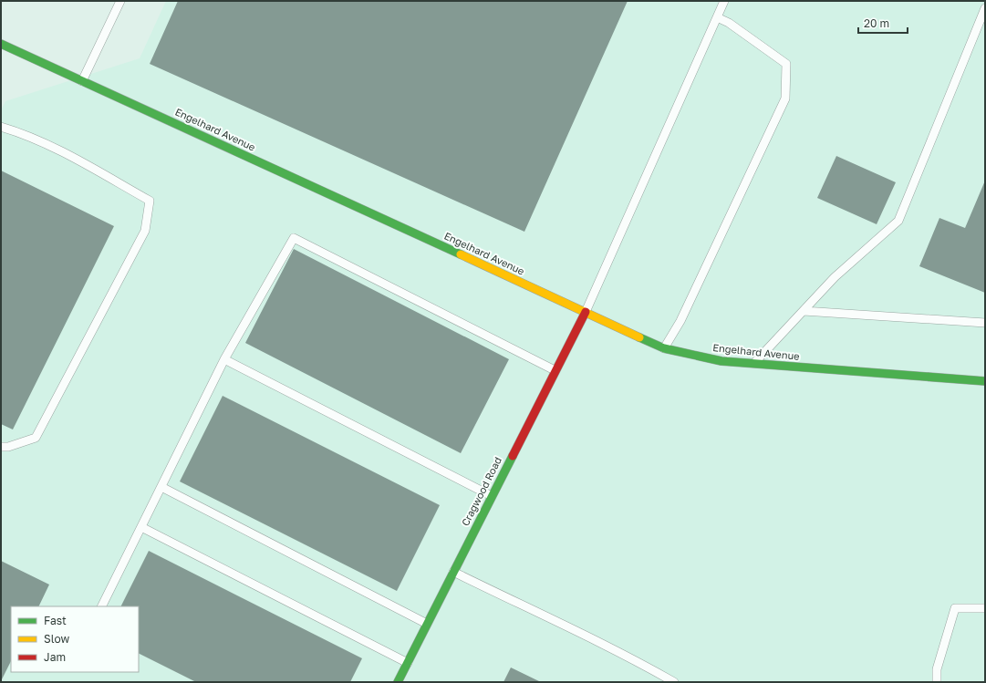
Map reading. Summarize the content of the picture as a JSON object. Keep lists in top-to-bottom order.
{
  "streets": {
    "street": ["Engelhard Avenue", "Cragwood Road"]
  },
  "crossings": [
    ["Engelhard Avenue", "Cragwood Road"]
  ],
  "legend": ["Fast", "Slow", "Jam"],
  "scale_bar": "20 m"
}
